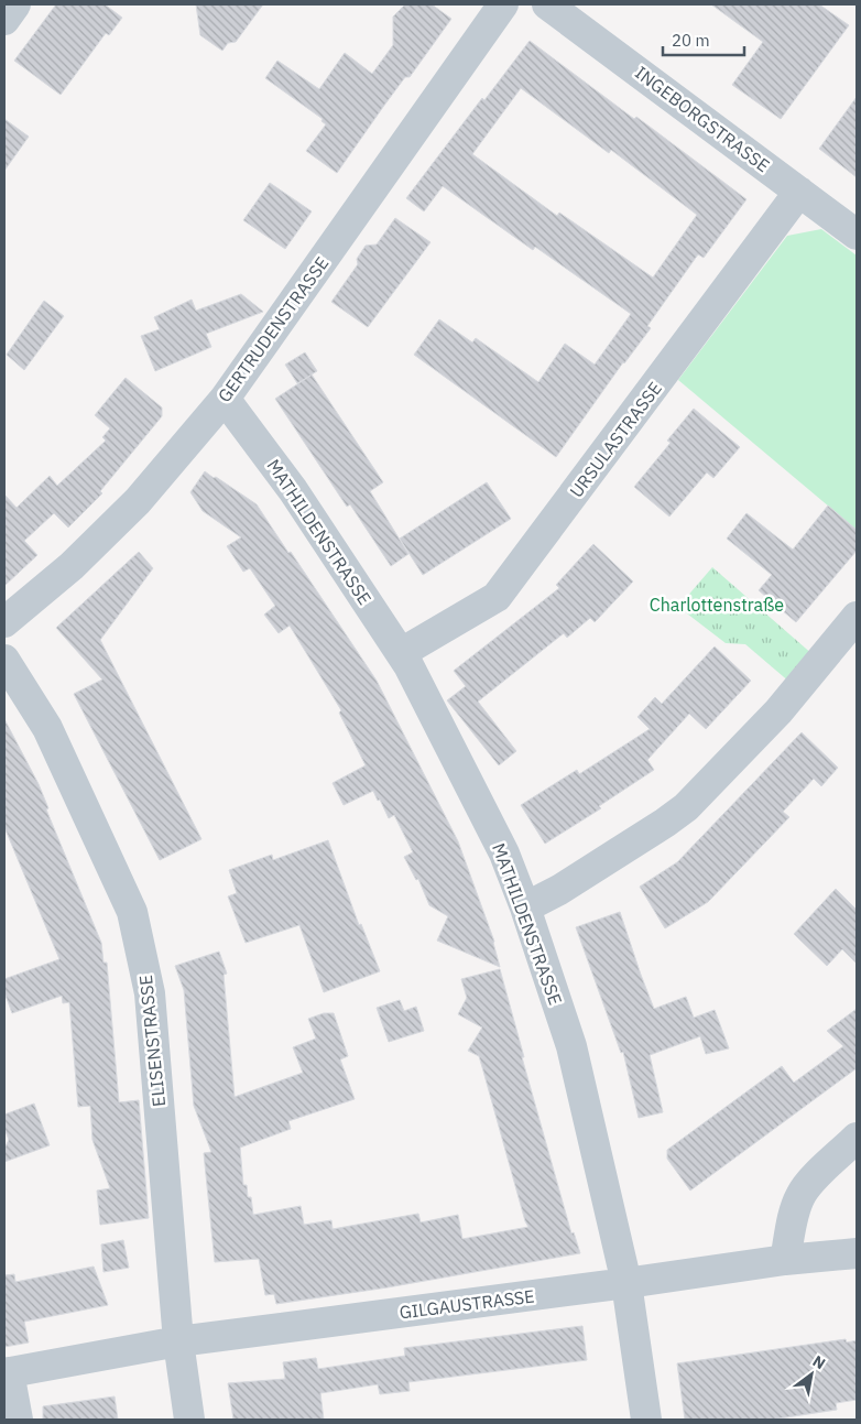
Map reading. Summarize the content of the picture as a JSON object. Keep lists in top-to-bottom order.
{
  "streets": {
    "street": [
      "INGEBORGSTRASSE",
      "GERTRUDENSTRASSE",
      "URSULASTRASSE",
      "MATHILDENSTRASSE",
      "ELISENSTRASSE",
      "GILGAUSTRASSE"
    ]
  },
  "crossings": [
    ["INGEBORGSTRASSE", "URSULASTRASSE"],
    ["GERTRUDENSTRASSE", "MATHILDENSTRASSE"],
    ["URSULASTRASSE", "MATHILDENSTRASSE"],
    ["MATHILDENSTRASSE", "GILGAUSTRASSE"],
    ["ELISENSTRASSE", "GILGAUSTRASSE"]
  ],
  "parks": ["Charlottenstraße"],
  "scale_bar": "20 m",
  "north": "top right"
}
